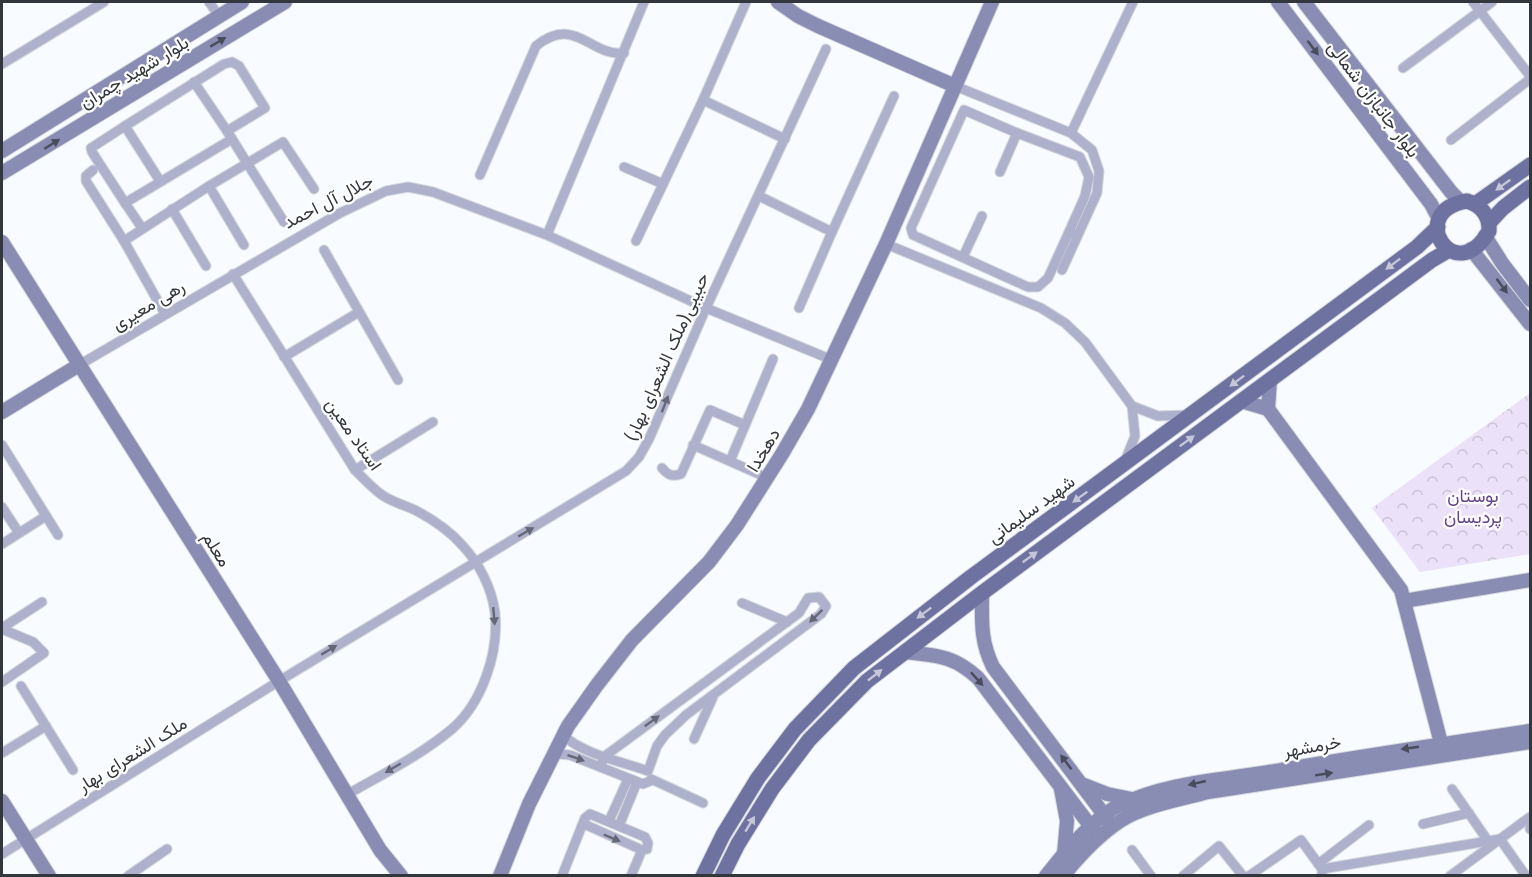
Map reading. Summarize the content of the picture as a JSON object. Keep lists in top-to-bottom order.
{
  "streets": {
    "main road": [
      "بلوار شهید چمران",
      "بلوار جانبازان شمالی",
      "دهخدا",
      "شهید سلیمانی",
      "معلم",
      "خرمشهر"
    ],
    "street": [
      "جلال آل احمد",
      "رهی معیری",
      "حبیبی(ملک الشعرای بهار)",
      "استاد معین",
      "ملک الشعرای بهار"
    ]
  },
  "crossings": [
    ["بلوار جانبازان شمالی", "شهید سلیمانی"],
    ["جلال آل احمد", "رهی معیری"],
    ["جلال آل احمد", "حبیبی(ملک الشعرای بهار)"],
    ["جلال آل احمد", "استاد معین"],
    ["جلال آل احمد", "دهخدا"],
    ["رهی معیری", "استاد معین"],
    ["رهی معیری", "معلم"],
    ["حبیبی(ملک الشعرای بهار)", "استاد معین"],
    ["حبیبی(ملک الشعرای بهار)", "معلم"],
    ["حبیبی(ملک الشعرای بهار)", "ملک الشعرای بهار"],
    ["استاد معین", "معلم"],
    ["معلم", "ملک الشعرای بهار"]
  ],
  "one_way": ["حبیبی(ملک الشعرای بهار)", "استاد معین"],
  "parks": ["بوستان پردیسان"]
}
